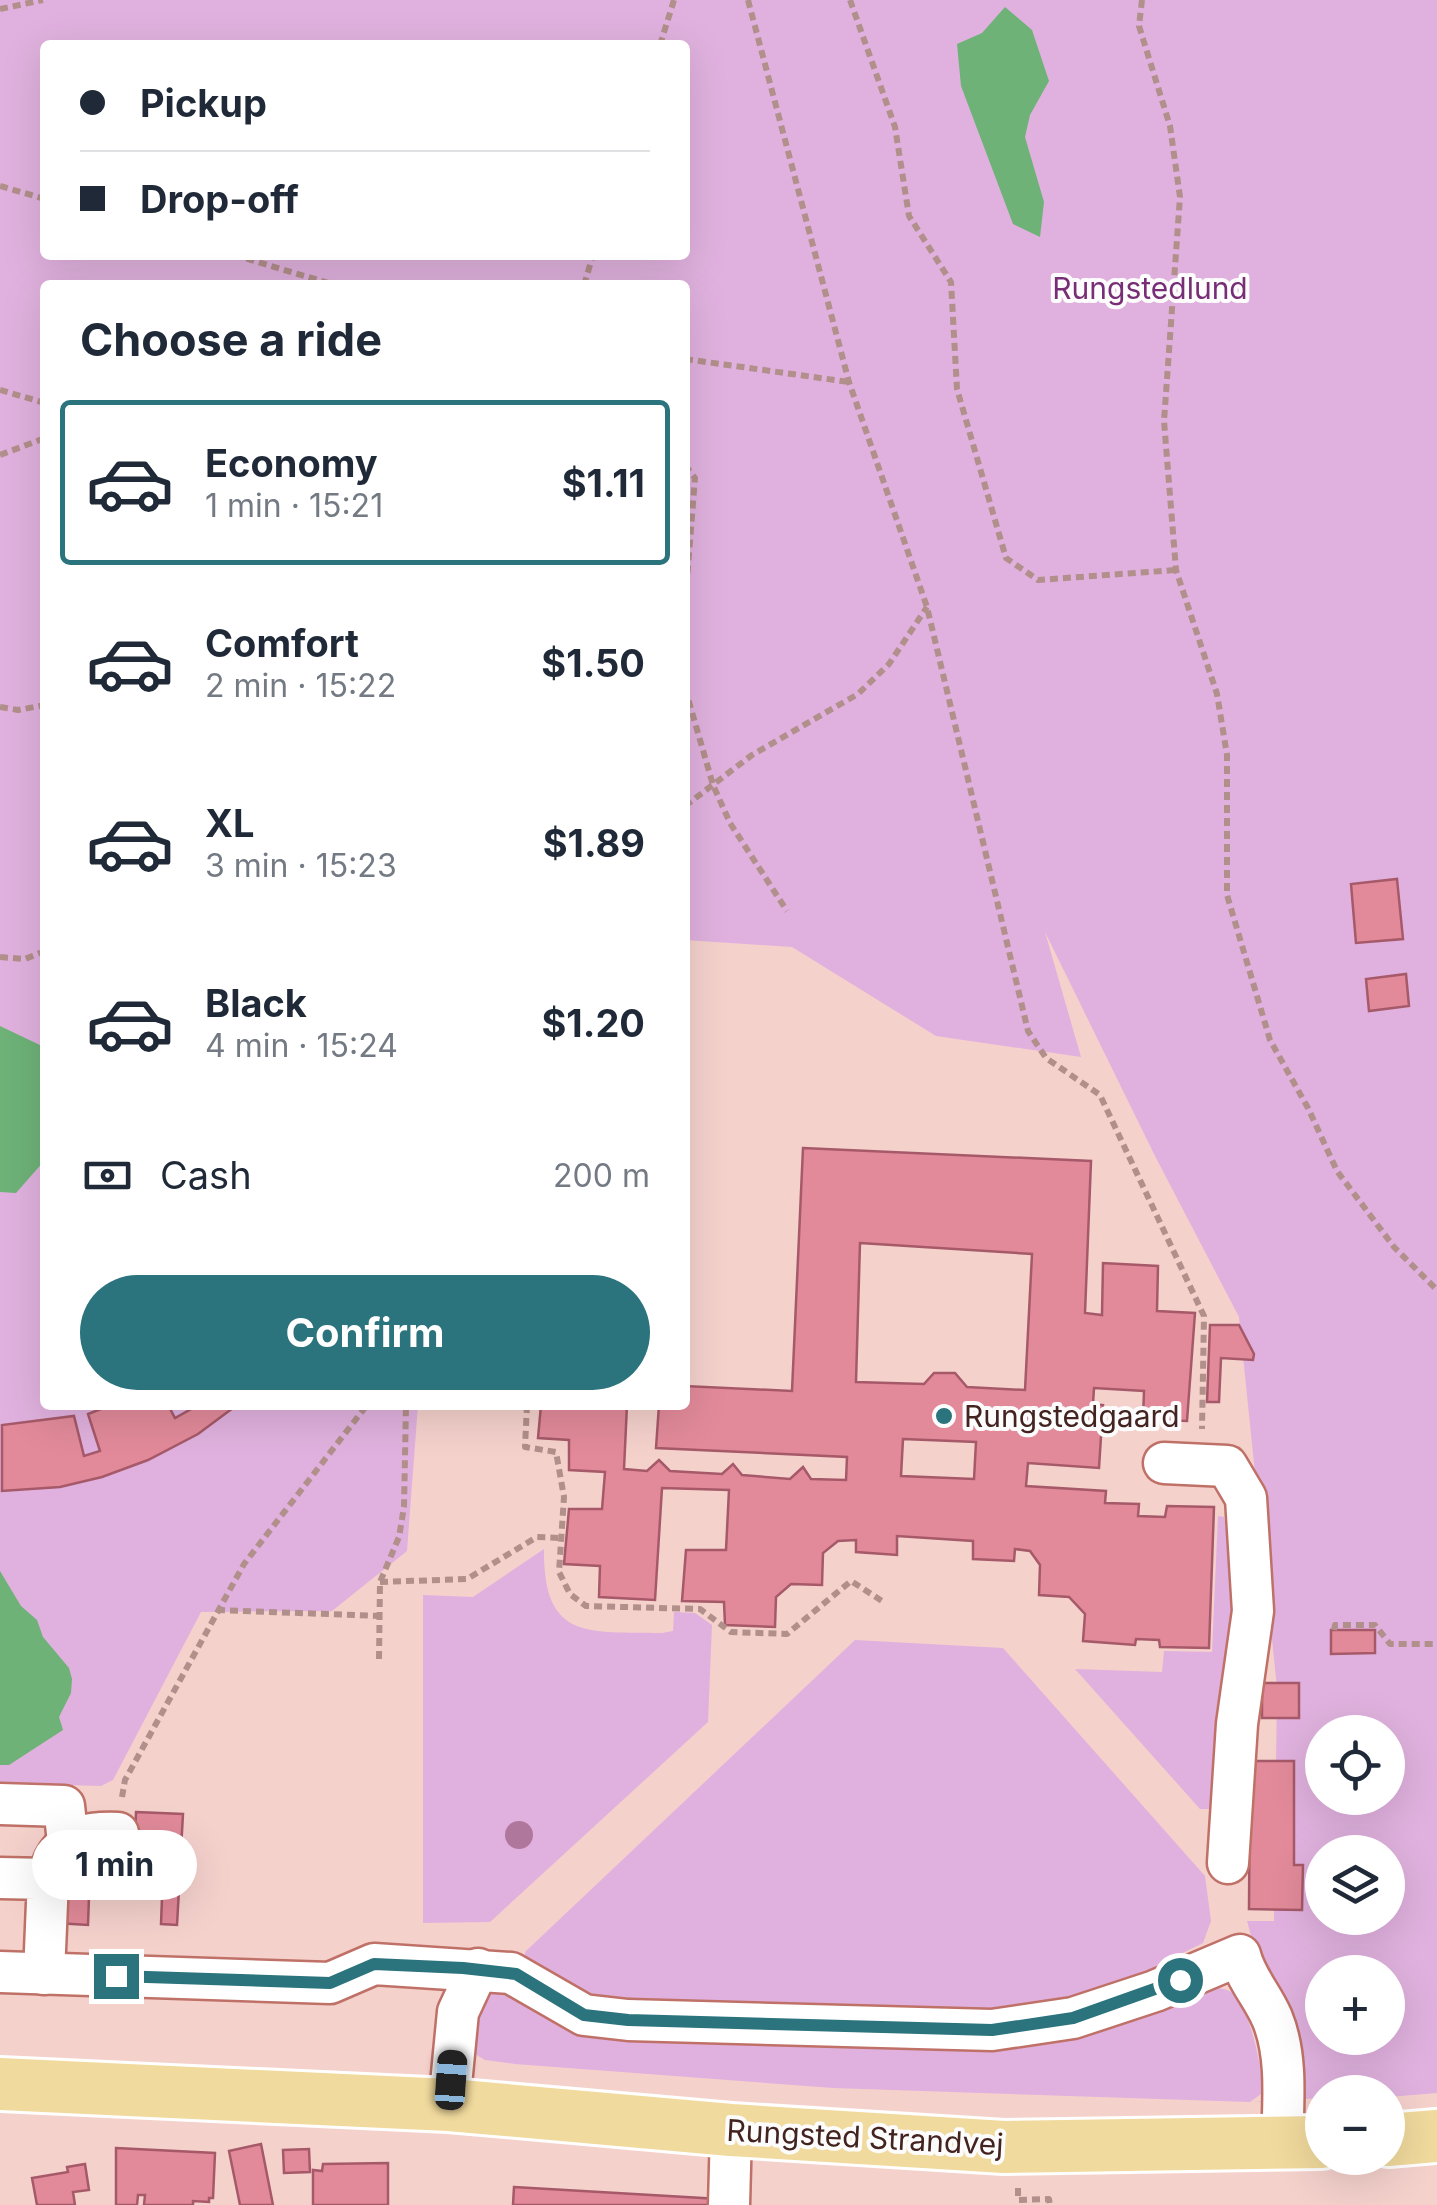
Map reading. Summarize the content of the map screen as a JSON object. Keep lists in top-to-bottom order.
{
  "streets": {
    "main road": ["Rungsted Strandvej"]
  },
  "parks": ["Rungstedlund"],
  "places": ["Rungstedgaard"],
  "page": {
    "banner": ["Pickup", "Drop-off"],
    "heading": "Choose a ride",
    "list": [
      {
        "name": "Economy",
        "note": "1 min · 15:21",
        "value": "$1.11"
      },
      {
        "name": "Comfort",
        "note": "2 min · 15:22",
        "value": "$1.50"
      },
      {
        "name": "XL",
        "note": "3 min · 15:23",
        "value": "$1.89"
      },
      {
        "name": "Black",
        "note": "4 min · 15:24",
        "value": "$1.20"
      }
    ],
    "pay": ["Cash", "200 m"],
    "buttons": "Confirm",
    "map_buttons": ["+", "−"],
    "bubble": "1 min"
  }
}
